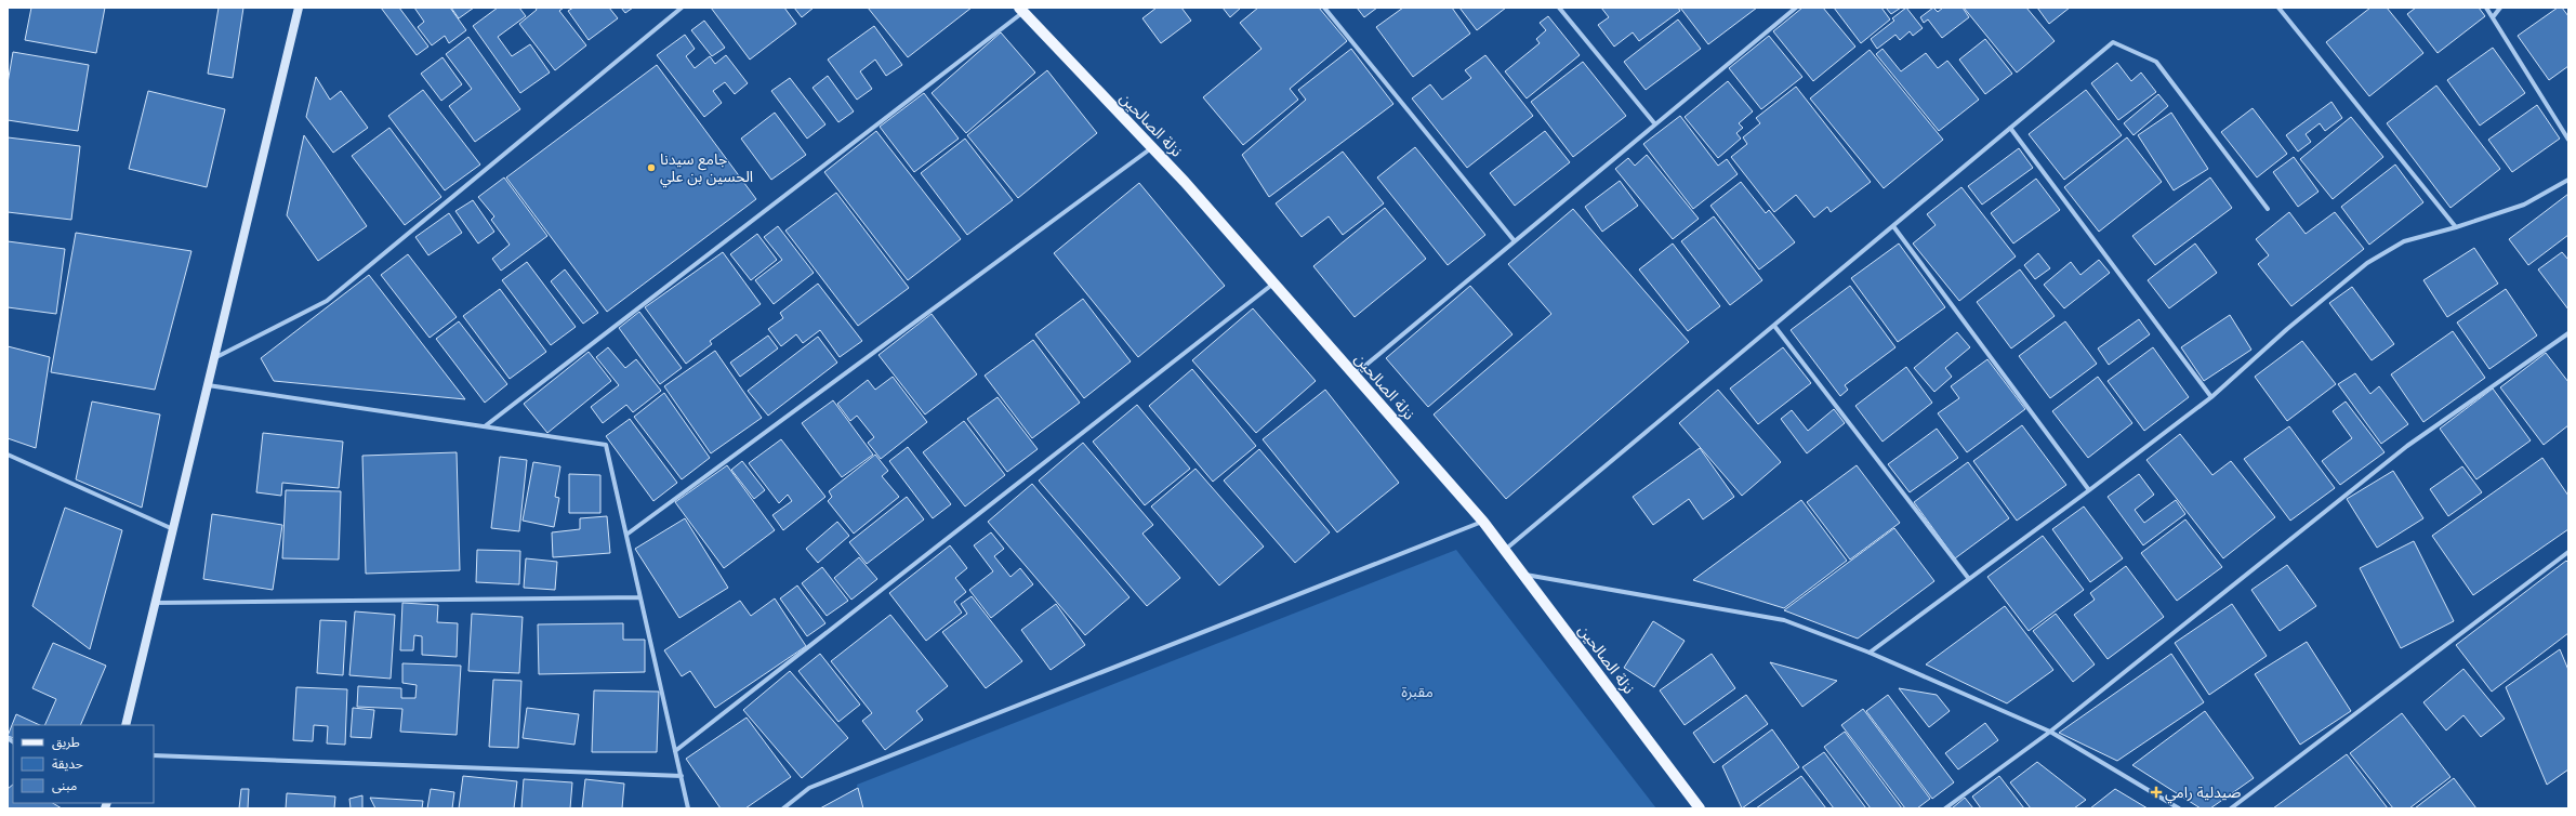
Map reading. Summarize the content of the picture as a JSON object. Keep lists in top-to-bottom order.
{
  "streets": {
    "main road": ["نزلة الصالحين"]
  },
  "parks": ["مقبرة"],
  "places": {
    "other": ["جامع سيدنا الحسين بن علي"],
    "health": ["صيدلية رامي"]
  },
  "legend": ["طريق", "حديقة", "مبنى"]
}
